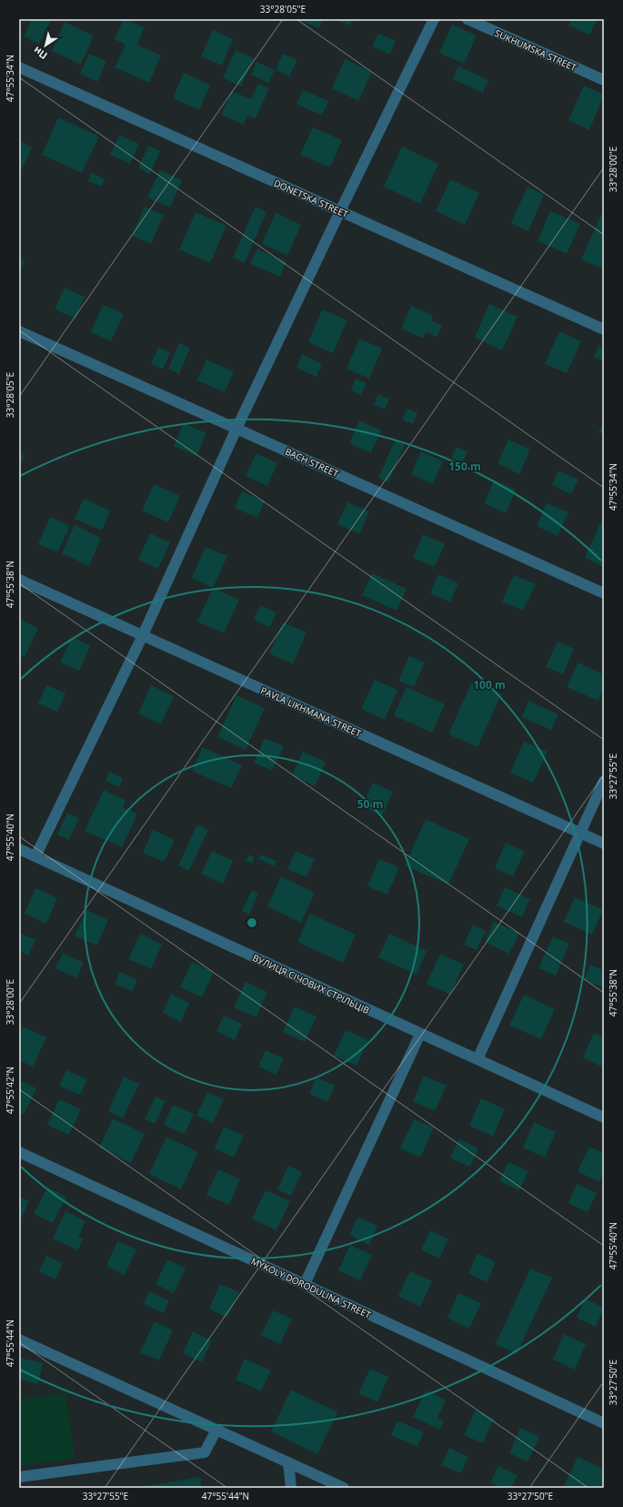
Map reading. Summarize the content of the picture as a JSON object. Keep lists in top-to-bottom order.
{
  "streets": {
    "street": [
      "SUKHUMSKA STREET",
      "DONETSKA STREET",
      "BACH STREET",
      "PAVLA LIKHMANA STREET",
      "ВУЛИЦЯ СІЧОВИХ СТРІЛЬЦІВ",
      "MYKOLY DORODULINA STREET"
    ]
  },
  "north": "bottom left",
  "coordinates": [
    "33°28'05\"E",
    "47°55'34\"N",
    "33°28'00\"E",
    "47°55'38\"N",
    "33°27'55\"E",
    "47°55'40\"N",
    "47°55'42\"N",
    "47°55'44\"N",
    "33°27'50\"E"
  ],
  "rings": ["150 m", "100 m", "50 m"]
}
